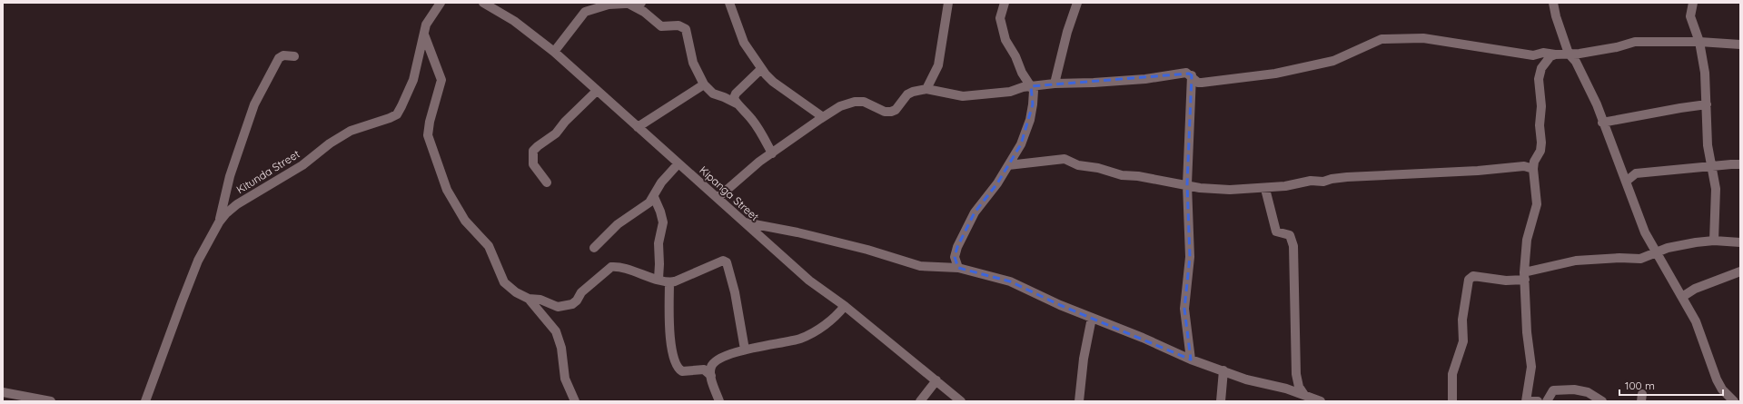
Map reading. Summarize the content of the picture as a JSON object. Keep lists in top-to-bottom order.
{
  "streets": {
    "street": ["Kitunda Street", "Kipanga Street"]
  },
  "scale_bar": "100 m"
}
